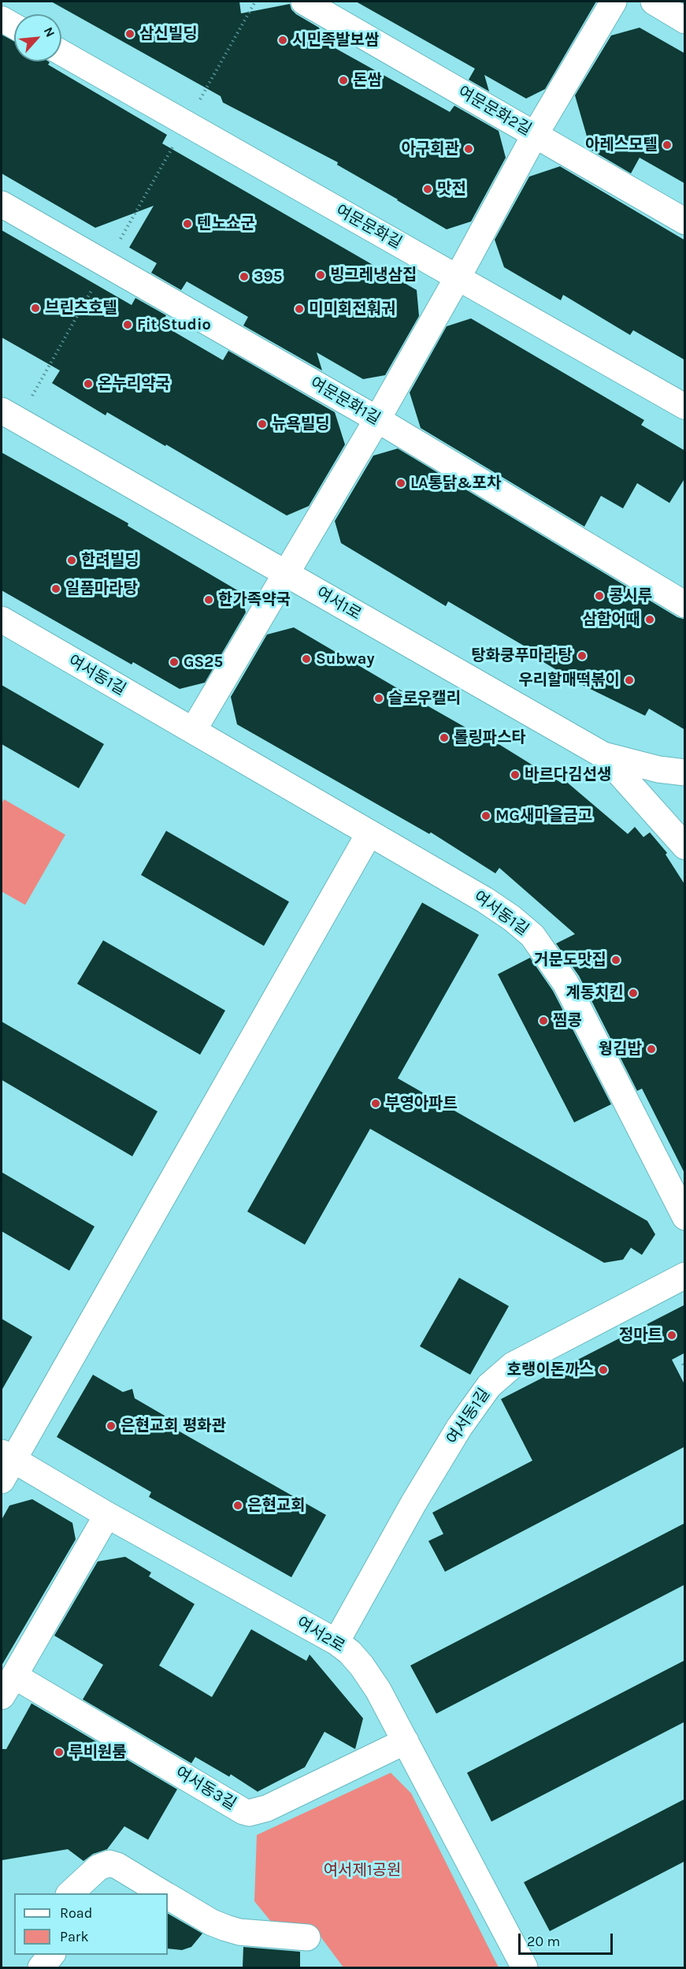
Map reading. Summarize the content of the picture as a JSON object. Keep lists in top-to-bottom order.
{
  "streets": {
    "street": [
      "여문문화2길",
      "여문문화길",
      "여문문화1길",
      "여서1로",
      "여서동1길",
      "여서2로",
      "여서동3길"
    ]
  },
  "crossings": [
    ["여서동1길", "여서2로"],
    ["여서2로", "여서동3길"]
  ],
  "parks": ["여서제1공원"],
  "places": [
    "삼신빌딩",
    "시민족발보쌈",
    "돈쌈",
    "아레스모텔",
    "아구회관",
    "맛전",
    "텐노쇼군",
    "빙그레냉삼집",
    "395",
    "브린츠호텔",
    "미미회전훠궈",
    "Fit Studio",
    "온누리약국",
    "뉴욕빌딩",
    "LA통닭&포차",
    "한려빌딩",
    "일품마라탕",
    "콩시루",
    "한가족약국",
    "삼합어때",
    "탕화쿵푸마라탕",
    "Subway",
    "GS25",
    "우리할매떡볶이",
    "슬로우캘리",
    "롤링파스타",
    "바르다김선생",
    "MG새마을금고",
    "거문도맛집",
    "계동치킨",
    "찜콩",
    "웡김밥",
    "부영아파트",
    "정마트",
    "호랭이돈까스",
    "은현교회 평화관",
    "은현교회",
    "루비원룸"
  ],
  "legend": ["Road", "Park"],
  "scale_bar": "20 m",
  "north": "top right"
}
